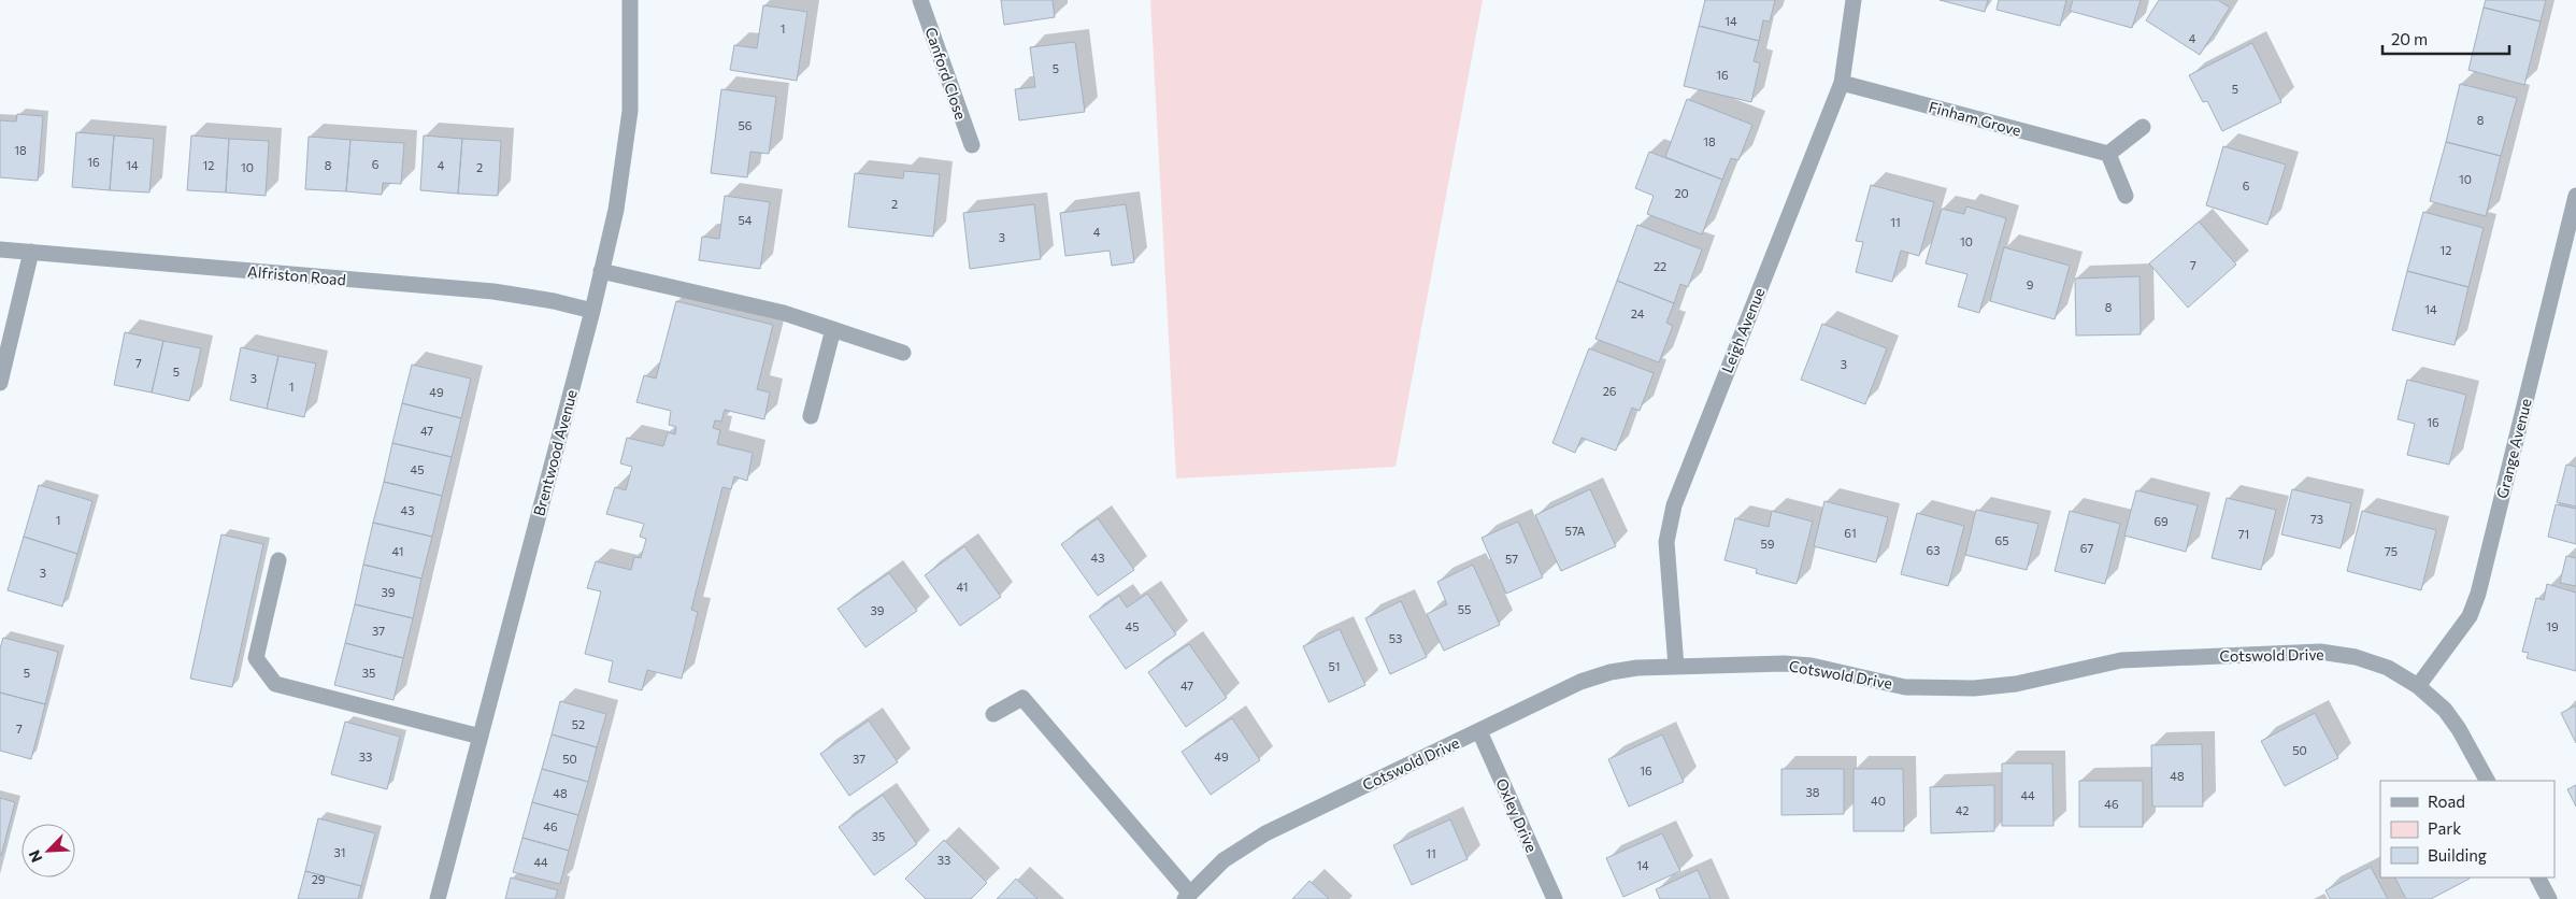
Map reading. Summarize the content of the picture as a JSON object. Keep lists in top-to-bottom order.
{
  "streets": {
    "street": [
      "Canford Close",
      "Finham Grove",
      "Alfriston Road",
      "Leigh Avenue",
      "Grange Avenue",
      "Brentwood Avenue",
      "Cotswold Drive",
      "Oxley Drive"
    ]
  },
  "crossings": [
    ["Finham Grove", "Leigh Avenue"],
    ["Alfriston Road", "Brentwood Avenue"],
    ["Leigh Avenue", "Cotswold Drive"],
    ["Grange Avenue", "Cotswold Drive"],
    ["Cotswold Drive", "Oxley Drive"]
  ],
  "house_numbers": [
    "14",
    "1",
    "4",
    "5",
    "16",
    "5",
    "8",
    "56",
    "18",
    "18",
    "16",
    "6",
    "14",
    "12",
    "8",
    "4",
    "10",
    "2",
    "10",
    "6",
    "20",
    "2",
    "54",
    "11",
    "4",
    "3",
    "10",
    "12",
    "7",
    "22",
    "9",
    "8",
    "14",
    "24",
    "7",
    "3",
    "5",
    "3",
    "1",
    "26",
    "49",
    "16",
    "47",
    "45",
    "43",
    "73",
    "1",
    "69",
    "57A",
    "61",
    "71",
    "65",
    "59",
    "67",
    "63",
    "41",
    "75",
    "43",
    "57",
    "3",
    "41",
    "39",
    "55",
    "39",
    "45",
    "19",
    "37",
    "53",
    "51",
    "5",
    "35",
    "47",
    "52",
    "7",
    "50",
    "33",
    "49",
    "50",
    "37",
    "16",
    "48",
    "38",
    "48",
    "44",
    "40",
    "46",
    "42",
    "46",
    "35",
    "31",
    "11",
    "33",
    "44",
    "14",
    "29"
  ],
  "legend": ["Road", "Park", "Building"],
  "scale_bar": "20 m",
  "north": "bottom left"
}
